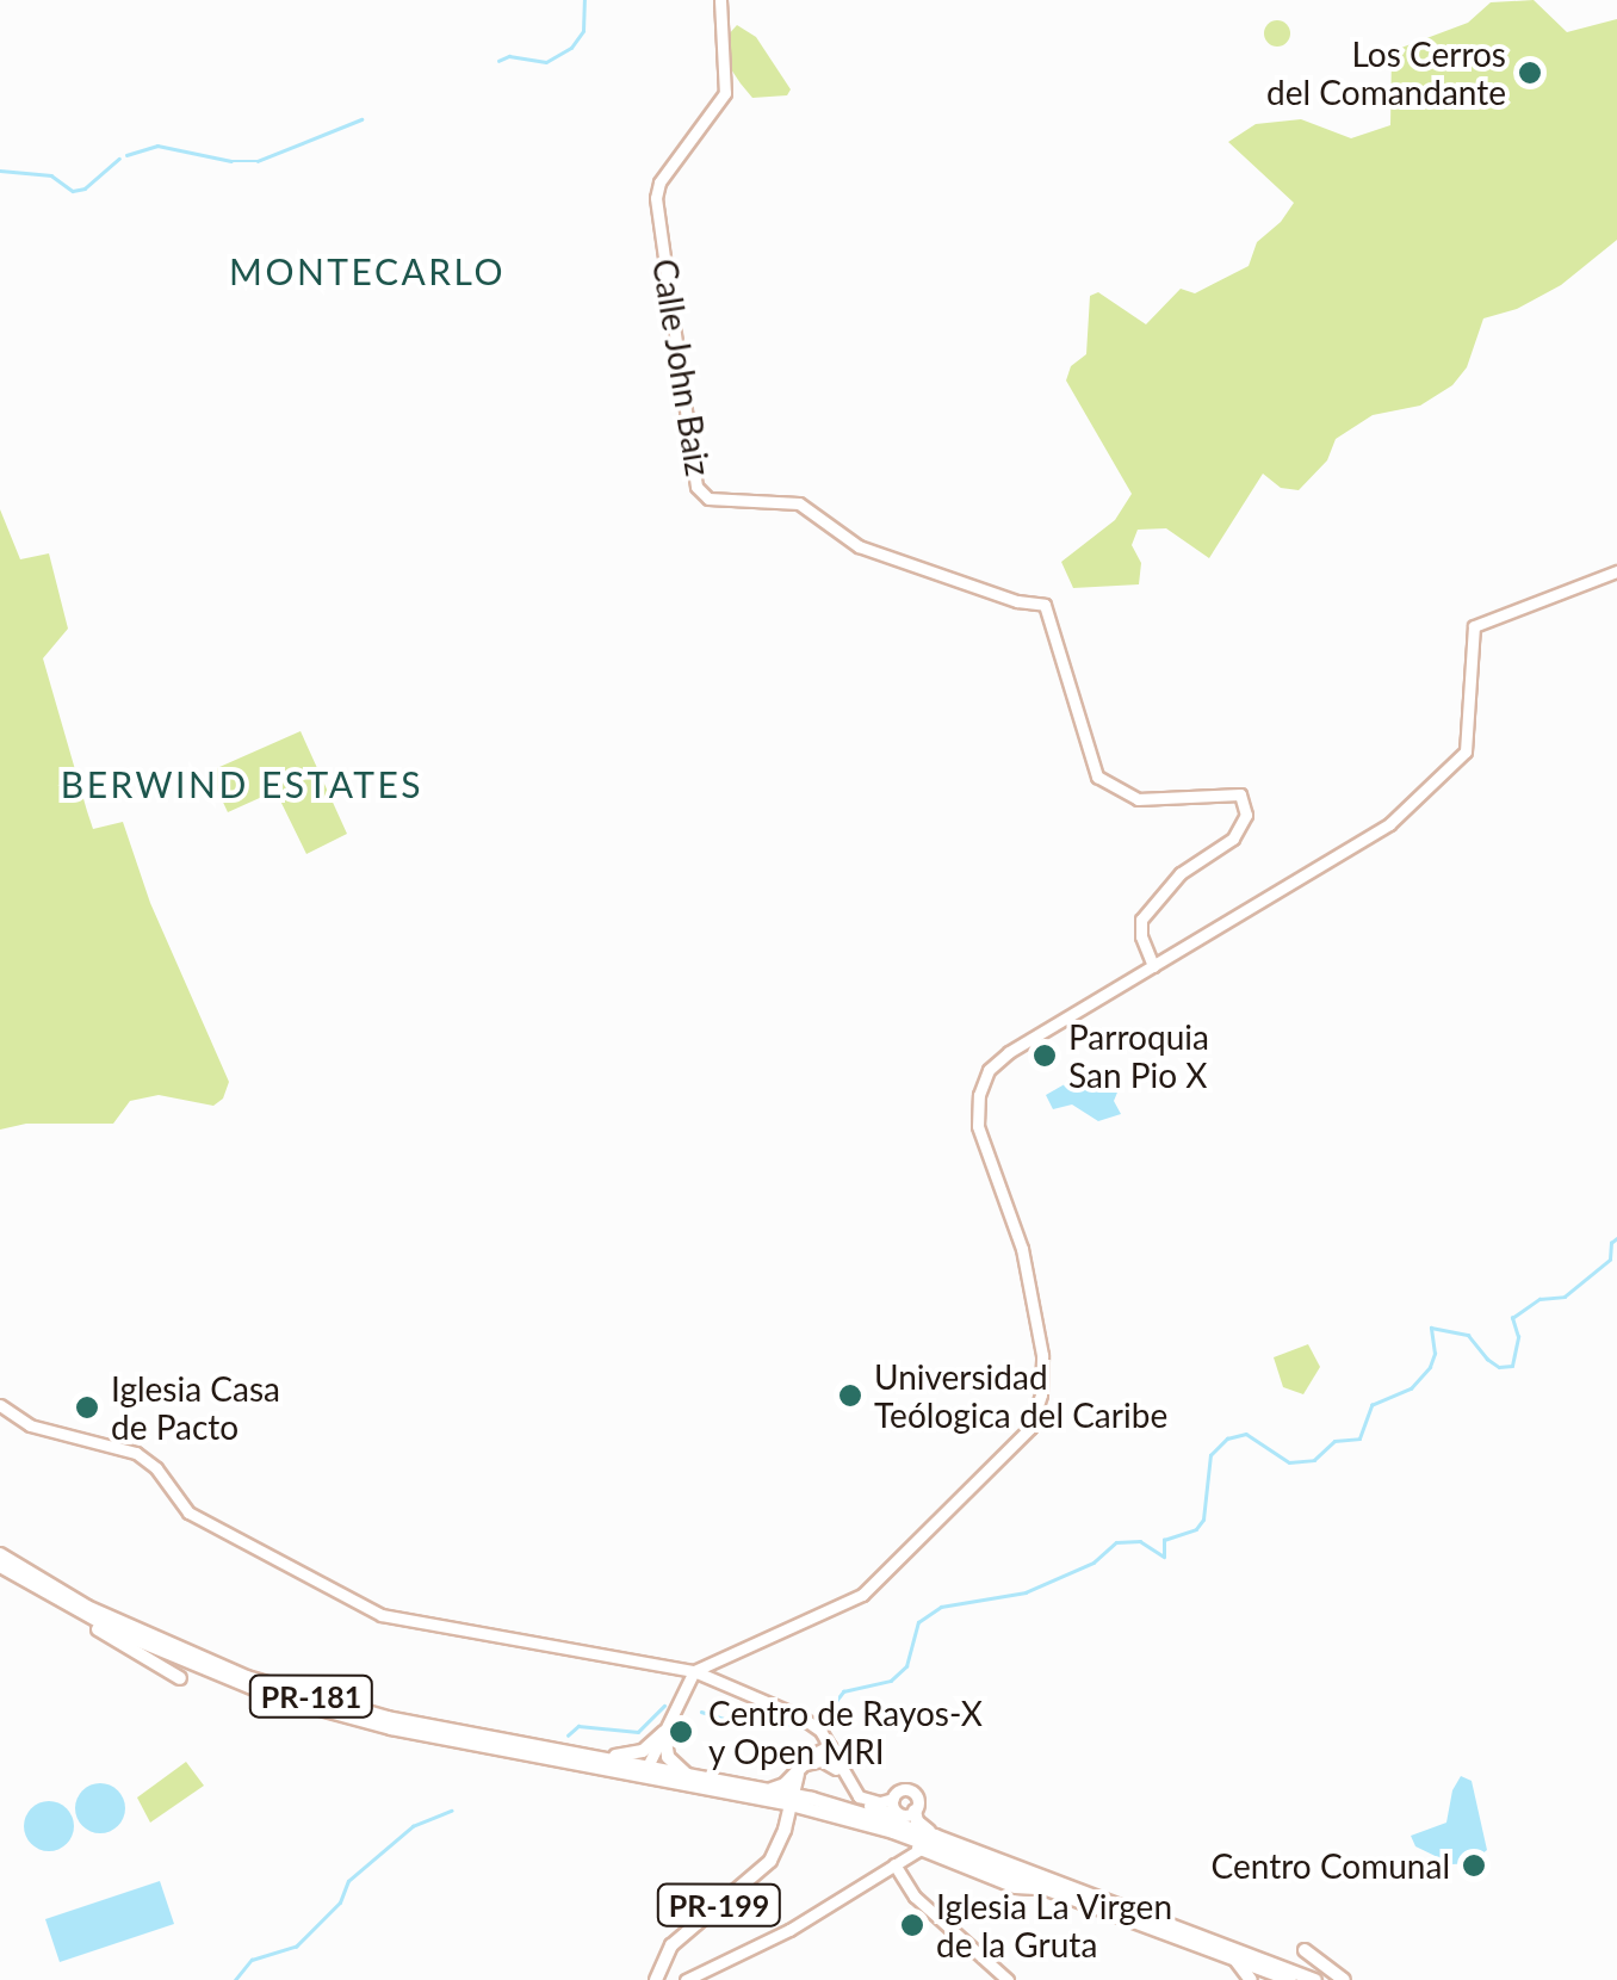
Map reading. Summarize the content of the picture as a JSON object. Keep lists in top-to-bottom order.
{
  "streets": {
    "main road": ["PR-181", "PR-199"],
    "street": ["Calle John Baiz"]
  },
  "crossings": [
    ["PR-181", "PR-199"]
  ],
  "districts": ["MONTECARLO", "BERWIND ESTATES"],
  "places": [
    "Los Cerros del Comandante",
    "Parroquia San Pio X",
    "Universidad Teólogica del Caribe",
    "Iglesia Casa de Pacto",
    "Centro de Rayos-X y Open MRI",
    "Centro Comunal",
    "Iglesia La Virgen de la Gruta"
  ]
}
